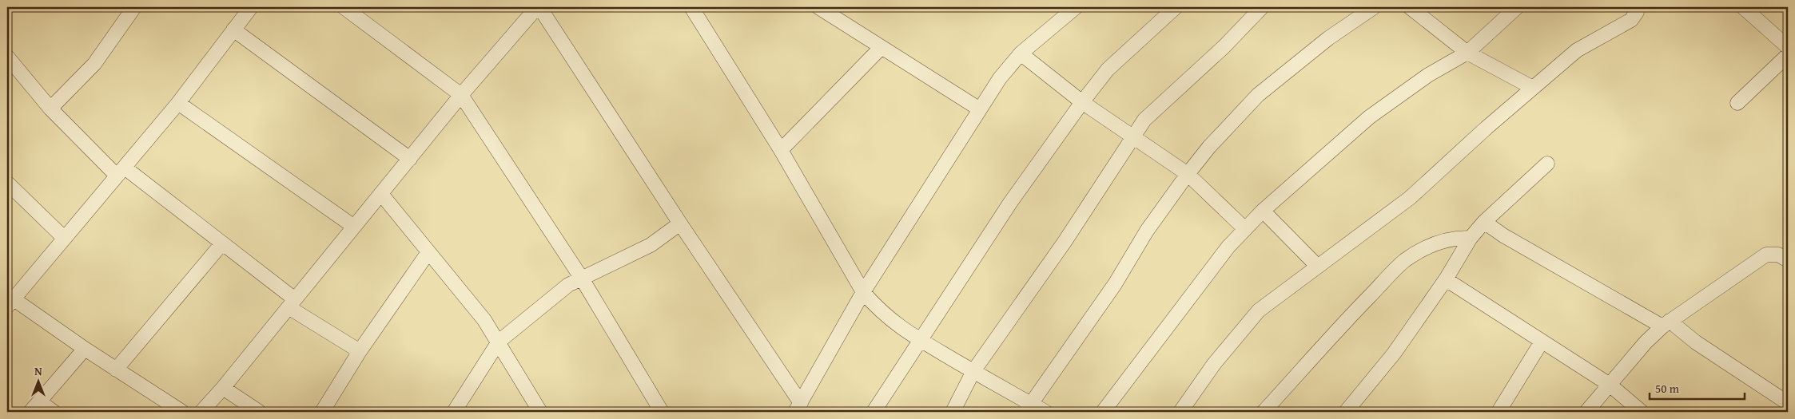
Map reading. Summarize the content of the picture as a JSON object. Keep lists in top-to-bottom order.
{
  "scale_bar": "50 m",
  "north": "top"
}
